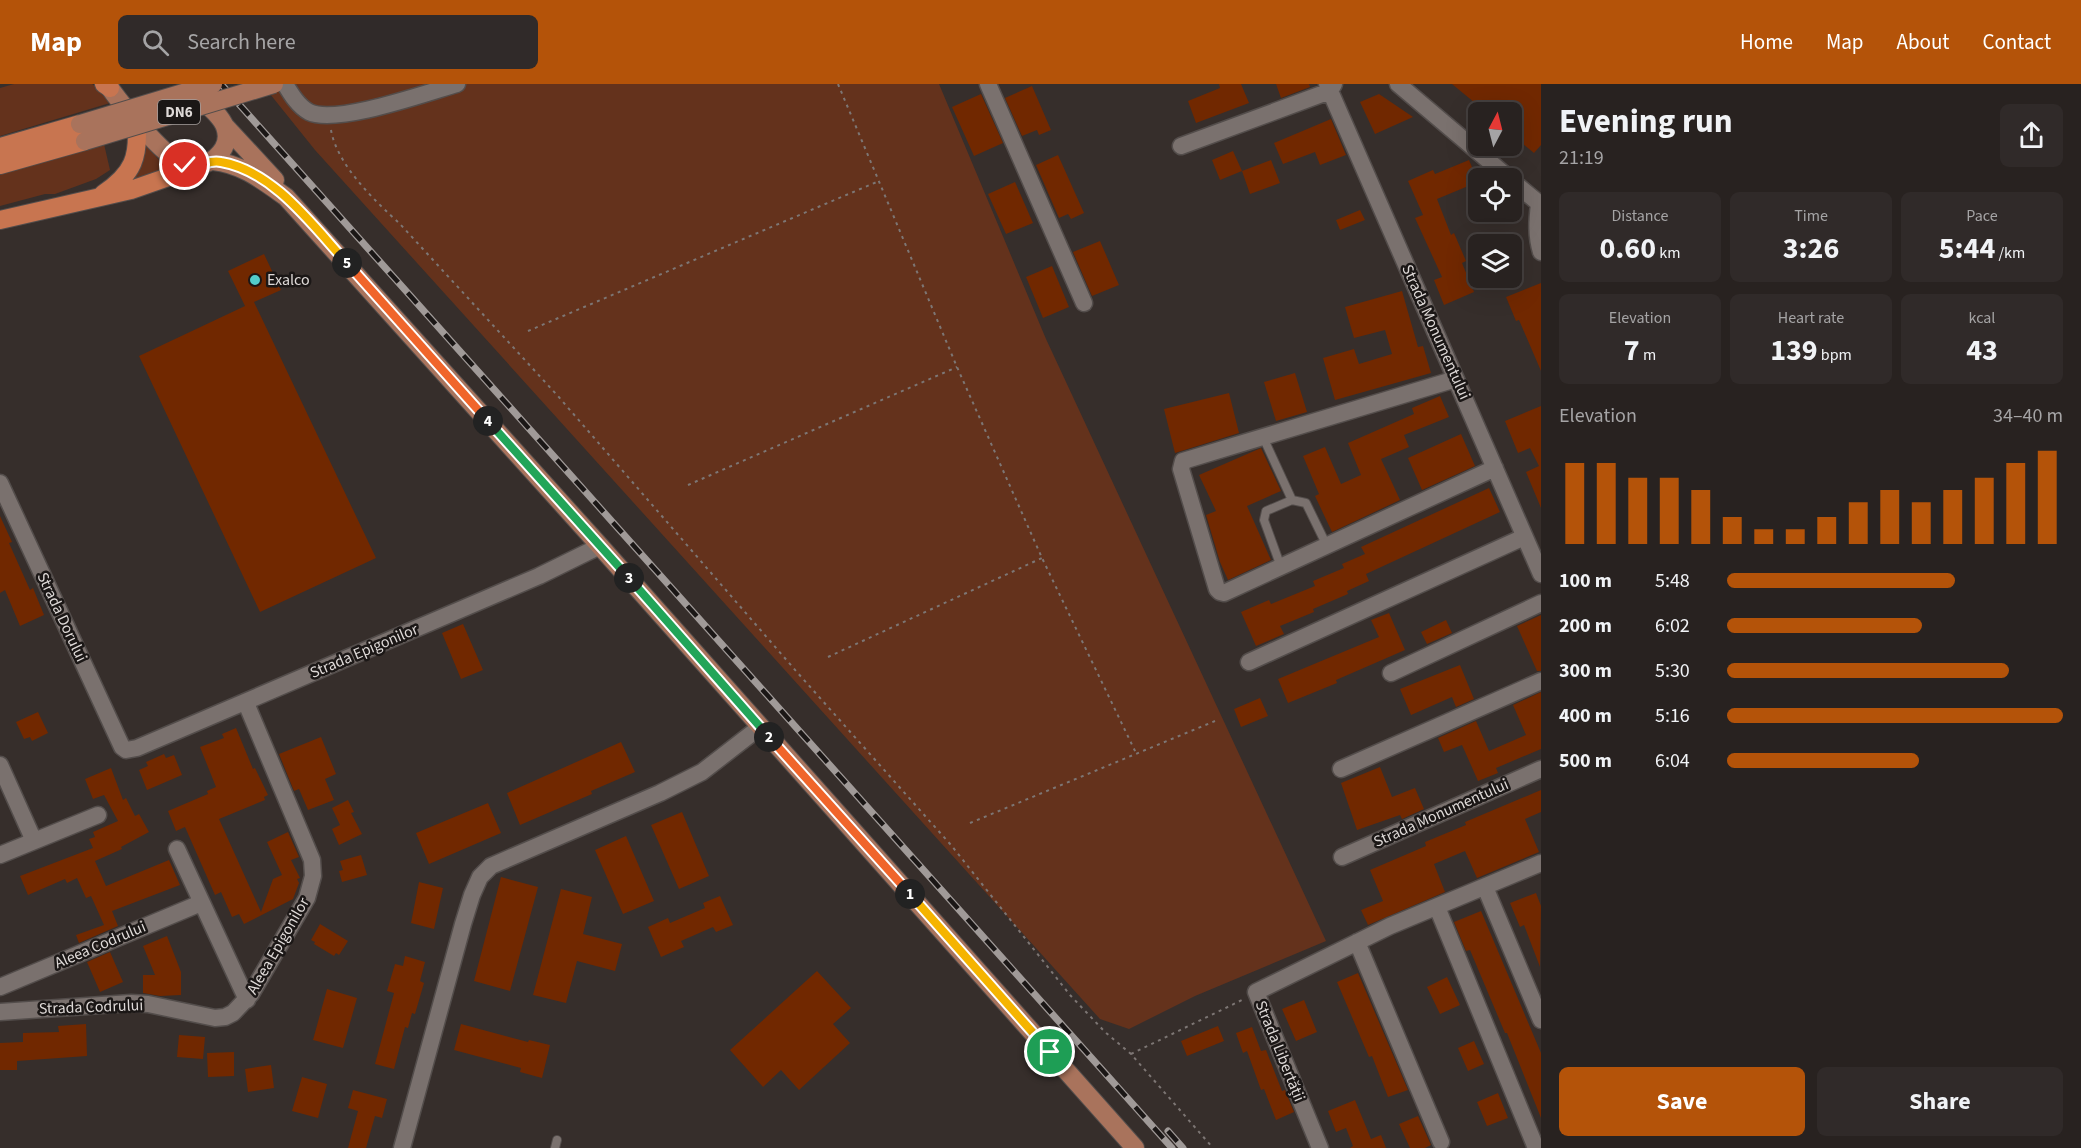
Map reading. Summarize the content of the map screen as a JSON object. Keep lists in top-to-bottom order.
{
  "streets": {
    "highway": ["DN6"],
    "street": [
      "Strada Monumentului",
      "Strada Dorului",
      "Strada Epigonilor",
      "Aleea Codrului",
      "Aleea Epigonilor",
      "Strada Codrului",
      "Strada Libertății"
    ]
  },
  "crossings": [
    ["Strada Dorului", "Strada Epigonilor"],
    ["Strada Epigonilor", "Aleea Epigonilor"],
    ["Aleea Codrului", "Aleea Epigonilor"],
    ["Aleea Epigonilor", "Strada Codrului"]
  ],
  "places": ["Exalco"],
  "north": "top",
  "page": {
    "header": "Map",
    "search": "Search here",
    "nav": [
      "Home",
      "Map",
      "About",
      "Contact"
    ],
    "heading": ["Evening run", "21:19"],
    "stats": [
      ["Distance", "0.60 km"],
      ["Time", "3:26"],
      ["Pace", "5:44 /km"],
      ["Elevation", "7 m"],
      ["Heart rate", "139 bpm"],
      ["kcal", "43"]
    ],
    "pins": [
      "5",
      "4",
      "3",
      "2",
      "1"
    ],
    "chart": ["Elevation", "34–40 m"],
    "list": [
      {
        "name": "100 m",
        "note": "5:48"
      },
      {
        "name": "200 m",
        "note": "6:02"
      },
      {
        "name": "300 m",
        "note": "5:30"
      },
      {
        "name": "400 m",
        "note": "5:16"
      },
      {
        "name": "500 m",
        "note": "6:04"
      }
    ],
    "buttons": ["Save", "Share"]
  }
}
